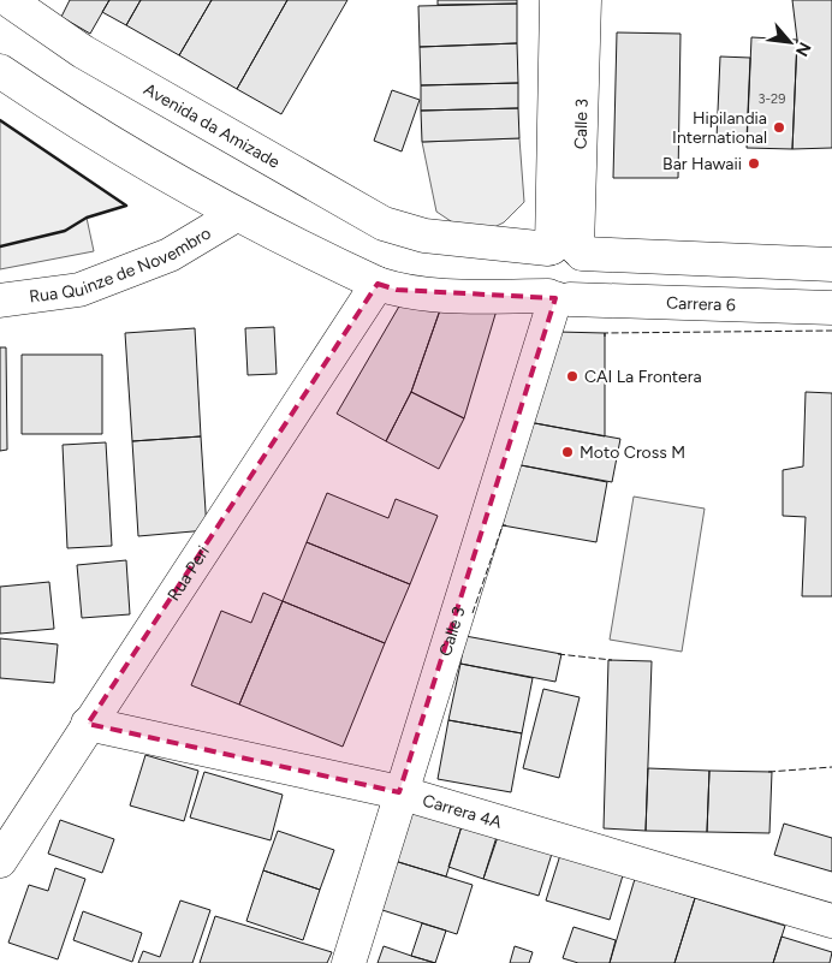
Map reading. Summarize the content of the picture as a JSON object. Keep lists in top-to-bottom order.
{
  "streets": {
    "street": [
      "Calle 3",
      "Avenida da Amizade",
      "Rua Quinze de Novembro",
      "Carrera 6",
      "Rua Peri",
      "Carrera 4A"
    ]
  },
  "crossings": [
    ["Calle 3", "Avenida da Amizade"],
    ["Calle 3", "Carrera 6"],
    ["Calle 3", "Carrera 4A"],
    ["Avenida da Amizade", "Carrera 6"],
    ["Carrera 6", "Rua Peri"],
    ["Rua Peri", "Carrera 4A"]
  ],
  "places": [
    "Hipilandia International",
    "Bar Hawaii",
    "CAI La Frontera",
    "Moto Cross M"
  ],
  "house_numbers": ["3-29"],
  "north": "bottom right"
}
